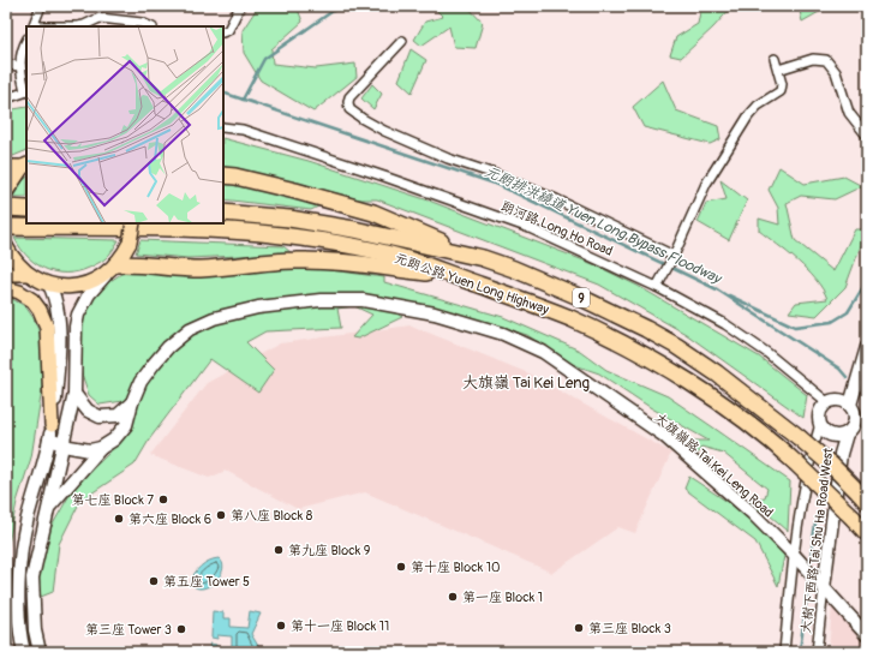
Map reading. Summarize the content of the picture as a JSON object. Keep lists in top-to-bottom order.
{
  "streets": {
    "highway": ["元朗公路 Yuen Long Highway", "9"],
    "street": ["朗河路 Long Ho Road", "大旗嶺路 Tai Kei Leng Road", "大樹下西路 Tai Shu Ha Road West"]
  },
  "crossings": [
    ["朗河路 Long Ho Road", "大樹下西路 Tai Shu Ha Road West"],
    ["大旗嶺路 Tai Kei Leng Road", "大樹下西路 Tai Shu Ha Road West"]
  ],
  "districts": ["大旗嶺 Tai Kei Leng"],
  "water": ["元朗排洪繞道 Yuen Long Bypass Floodway"],
  "places": [
    "第七座 Block 7",
    "第八座 Block 8",
    "第六座 Block 6",
    "第九座 Block 9",
    "第十座 Block 10",
    "第五座 Tower 5",
    "第一座 Block 1",
    "第十一座 Block 11",
    "第三座 Block 3",
    "第三座 Tower 3"
  ]
}
